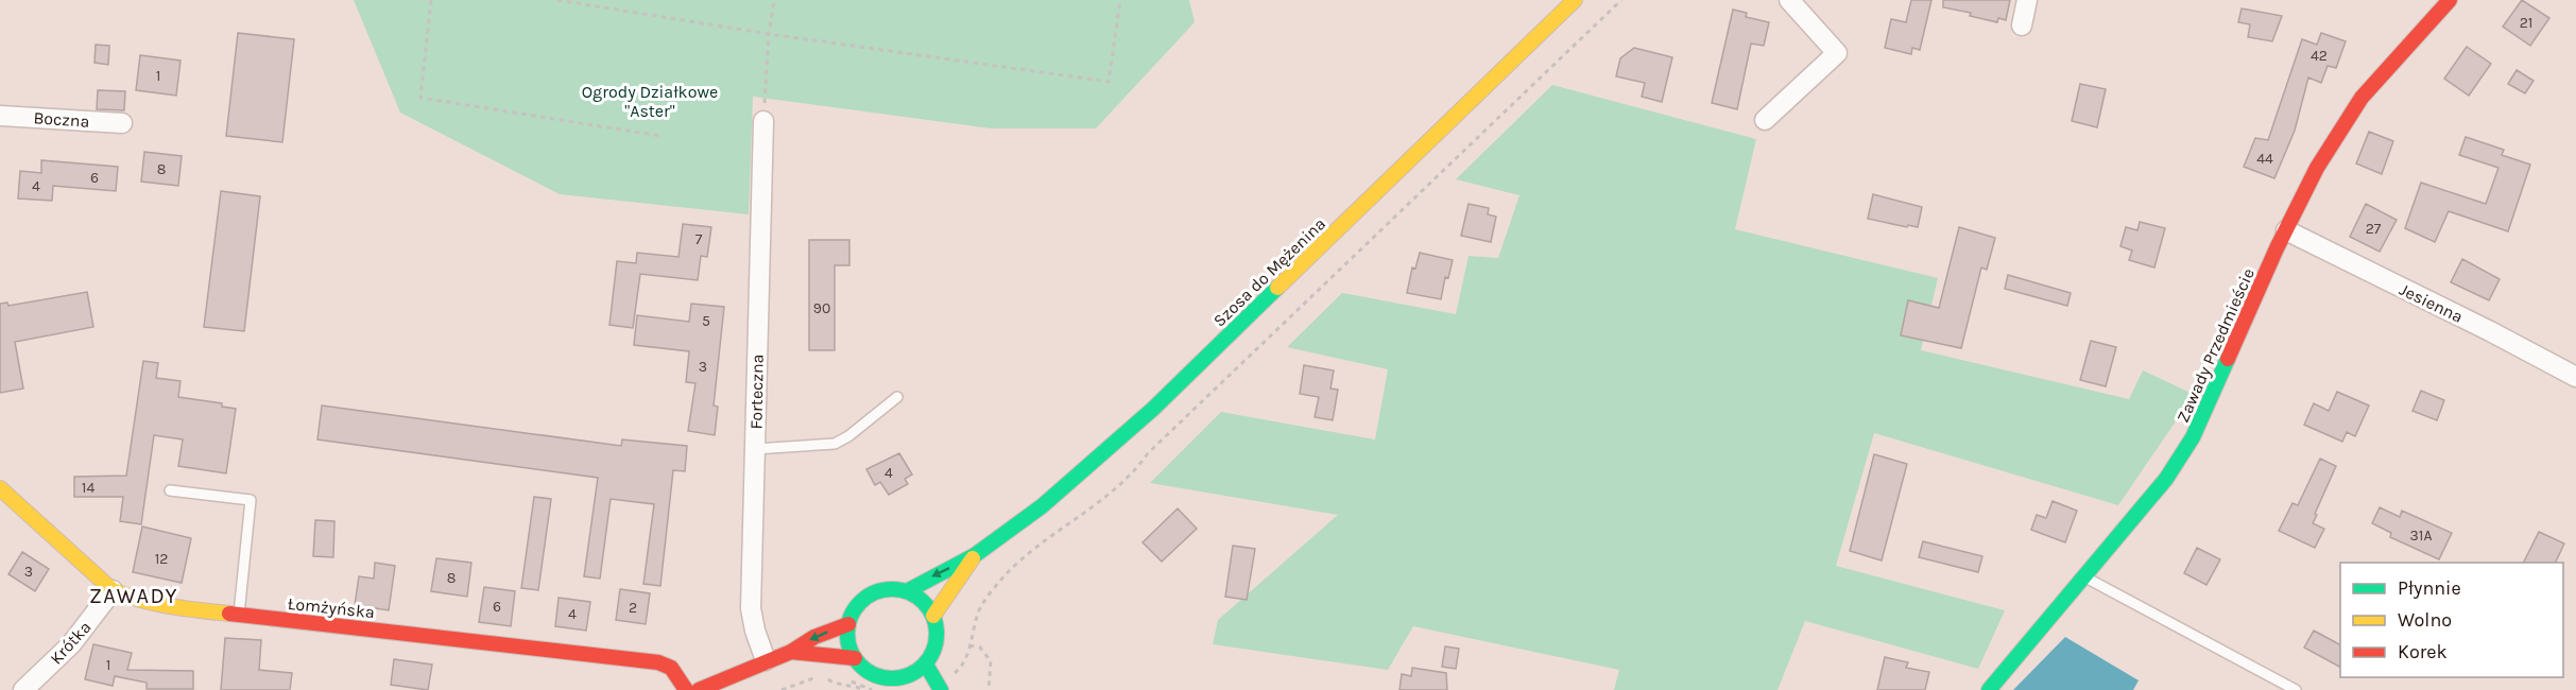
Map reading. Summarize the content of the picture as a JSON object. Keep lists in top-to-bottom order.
{
  "streets": {
    "street": [
      "Boczna",
      "Szosa do Mężenina",
      "Jesienna",
      "Zawady Przedmieście",
      "Forteczna",
      "Łomżyńska",
      "Krótka"
    ]
  },
  "crossings": [
    ["Jesienna", "Zawady Przedmieście"],
    ["Łomżyńska", "Krótka"]
  ],
  "districts": ["ZAWADY"],
  "parks": ["Ogrody Działkowe \"Aster\""],
  "house_numbers": [
    "21",
    "42",
    "1",
    "44",
    "8",
    "6",
    "4",
    "27",
    "7",
    "90",
    "5",
    "3",
    "4",
    "14",
    "31A",
    "12",
    "3",
    "8",
    "6",
    "2",
    "4",
    "1"
  ],
  "legend": ["Płynnie", "Wolno", "Korek"]
}
